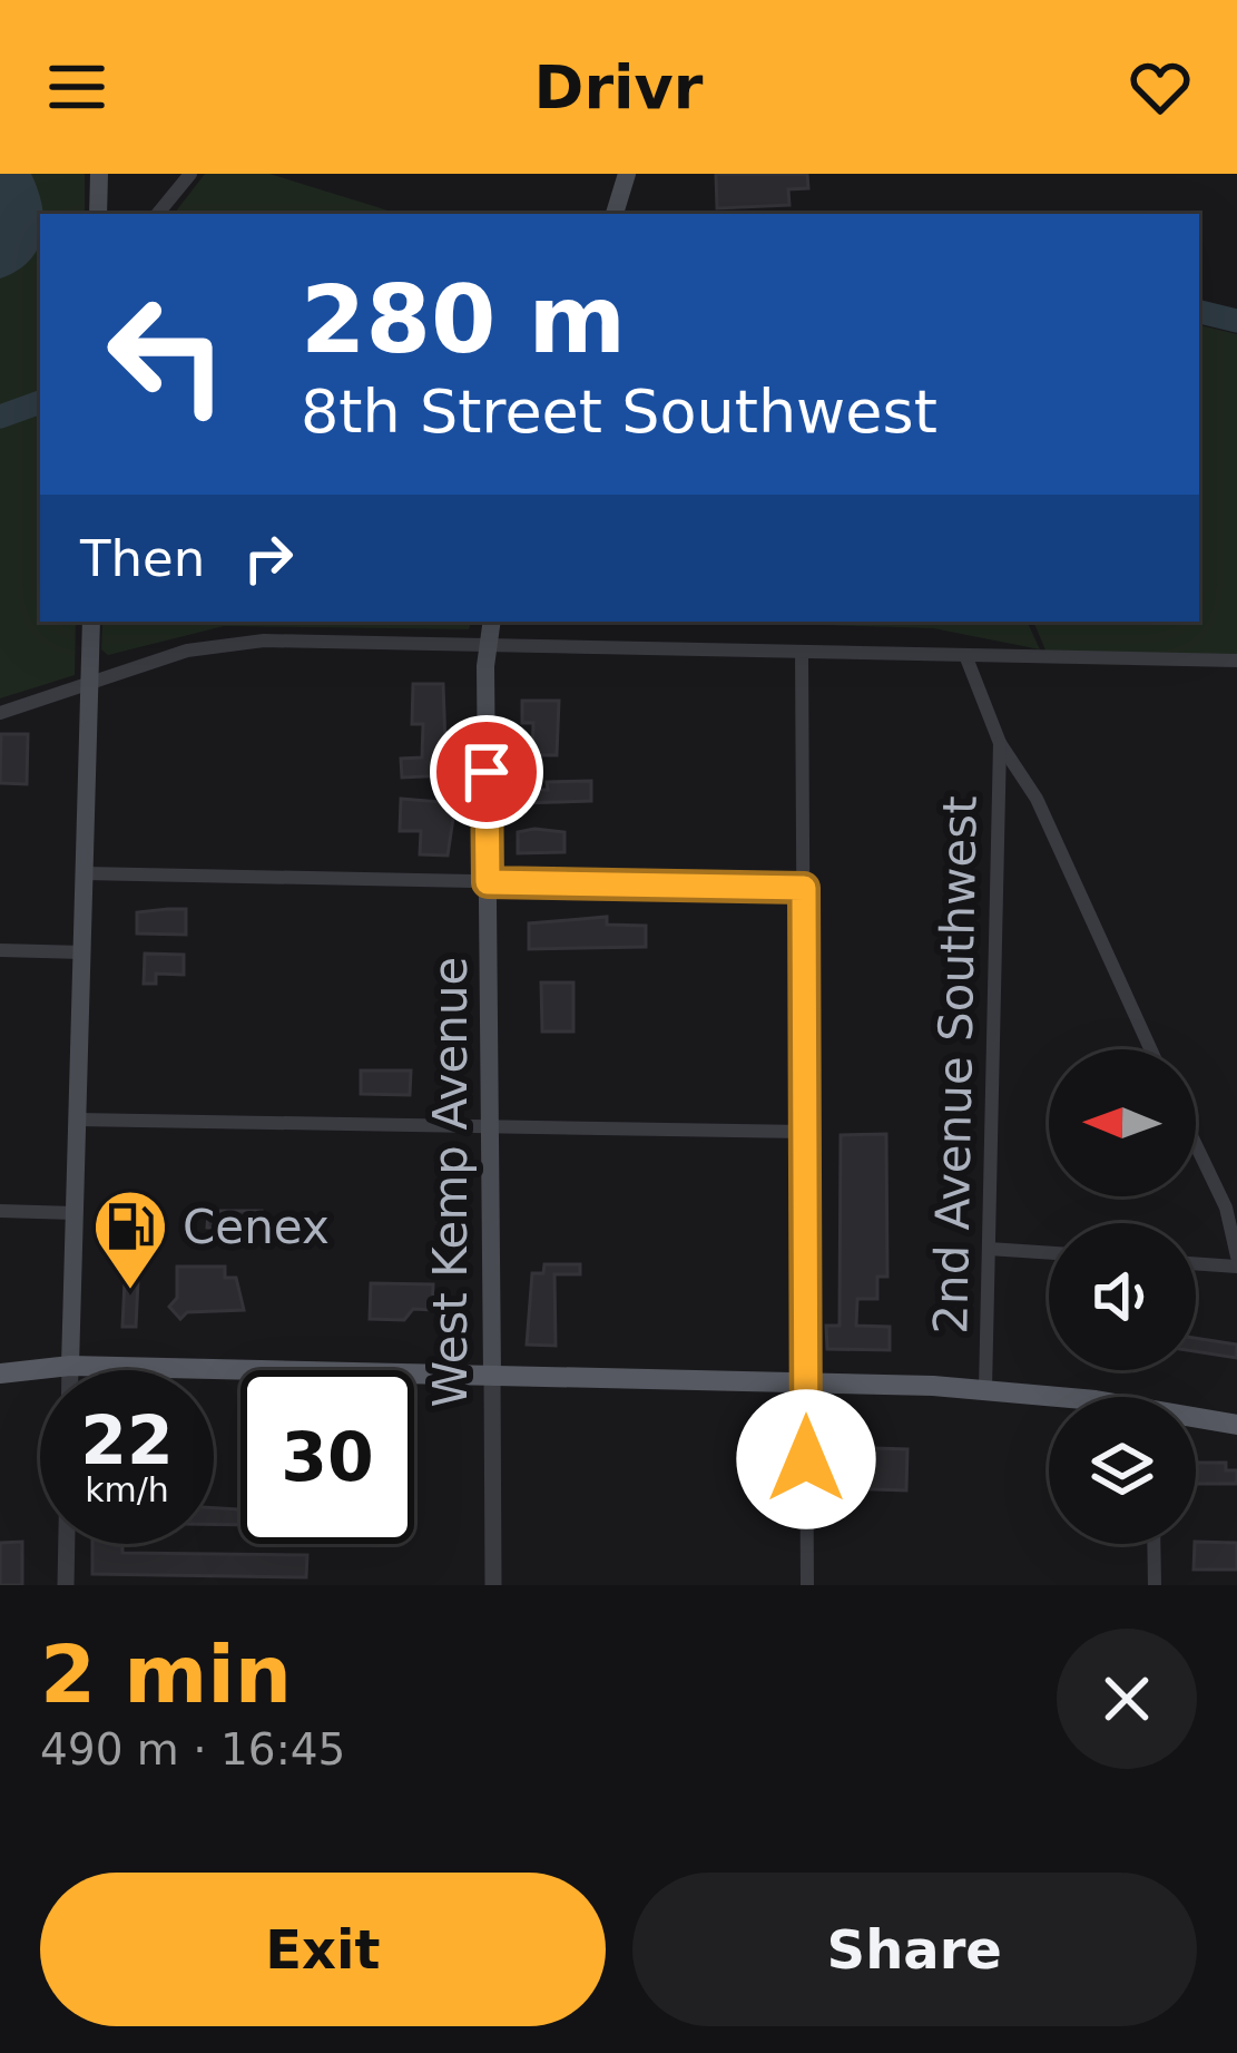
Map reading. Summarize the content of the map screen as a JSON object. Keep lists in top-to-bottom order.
{
  "streets": {
    "main road": ["West Kemp Avenue"],
    "street": ["2nd Avenue Southwest"]
  },
  "places": {
    "fuel station": ["Cenex"]
  },
  "north": "left",
  "page": {
    "header": "Drivr",
    "turn": ["280 m", "8th Street Southwest"],
    "then": "Then",
    "speed": "22 km/h",
    "limit": "30",
    "heading": ["2 min", "490 m · 16:45"],
    "buttons": ["Exit", "Share"]
  }
}
